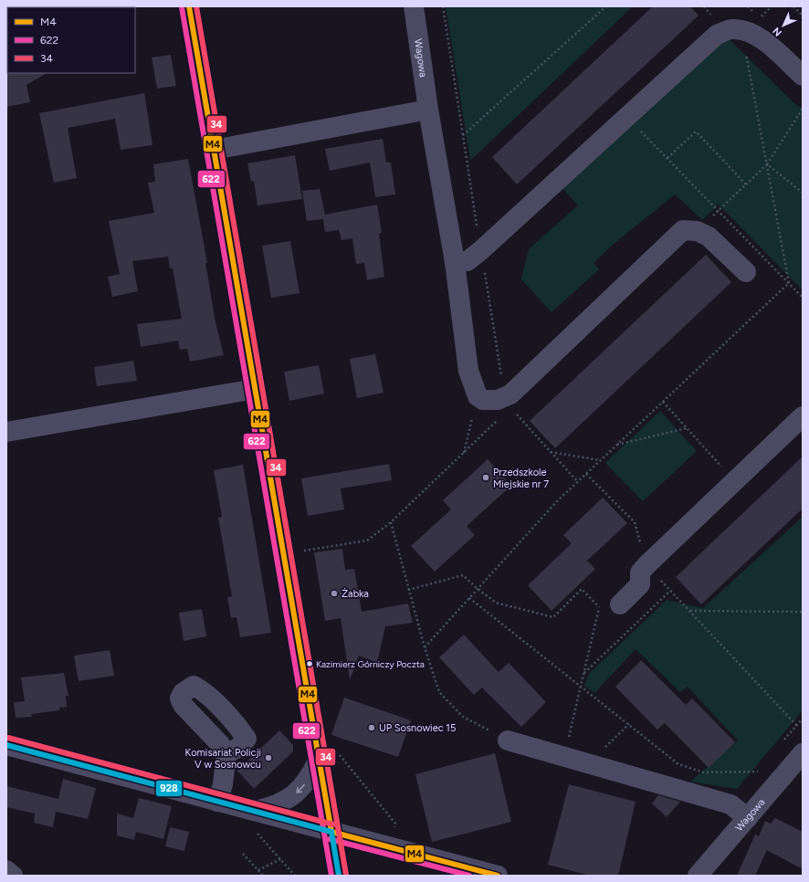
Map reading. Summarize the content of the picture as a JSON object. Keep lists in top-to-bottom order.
{
  "streets": {
    "street": ["Wagowa"]
  },
  "places": [
    "Przedszkole Miejskie nr 7",
    "Żabka",
    "Kazimierz Górniczy Poczta",
    "UP Sosnowiec 15",
    "Komisariat Policji V w Sosnowcu"
  ],
  "lines": [
    "transit line M4",
    "transit line 34",
    "transit line 622",
    "transit line 928"
  ],
  "legend": ["M4", "622", "34"],
  "north": "bottom left"
}
